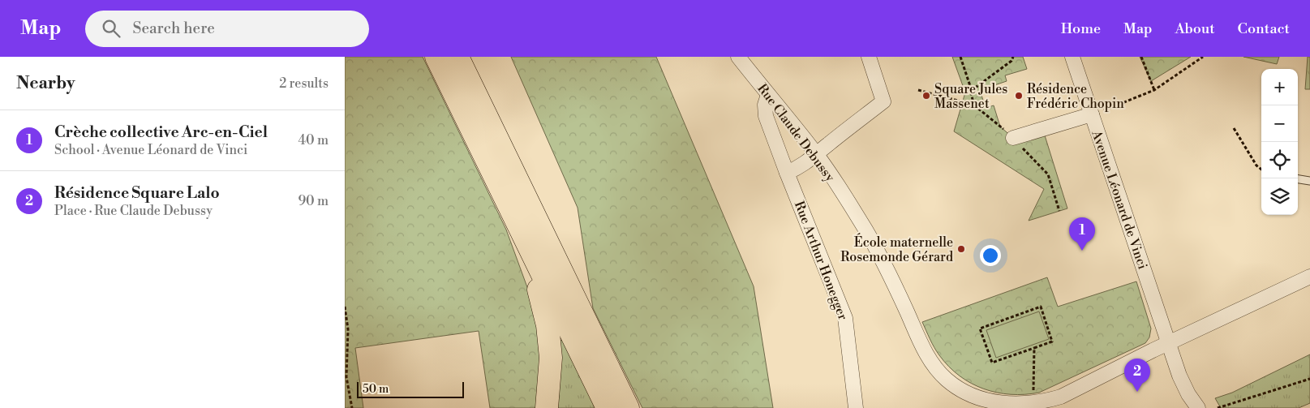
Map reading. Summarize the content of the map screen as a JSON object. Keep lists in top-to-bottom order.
{
  "streets": {
    "street": ["Rue Claude Debussy", "Avenue Léonard de Vinci", "Rue Arthur Honegger"]
  },
  "crossings": [
    ["Rue Claude Debussy", "Avenue Léonard de Vinci"],
    ["Rue Claude Debussy", "Rue Arthur Honegger"]
  ],
  "places": ["Square Jules Massenet", "Résidence Frédéric Chopin", "École maternelle Rosemonde Gérard"],
  "scale_bar": "50 m",
  "page": {
    "header": "Map",
    "search": "Search here",
    "nav": [
      "Home",
      "Map",
      "About",
      "Contact"
    ],
    "heading": ["Nearby", "2 results"],
    "map_buttons": ["+", "−"],
    "list": [
      {
        "mark": "1",
        "name": "Crèche collective Arc-en-Ciel",
        "note": "School · Avenue Léonard de Vinci",
        "value": "40 m"
      },
      {
        "mark": "2",
        "name": "Résidence Square Lalo",
        "note": "Place · Rue Claude Debussy",
        "value": "90 m"
      }
    ],
    "pins": ["1", "2"],
    "scale": "50 m"
  }
}
